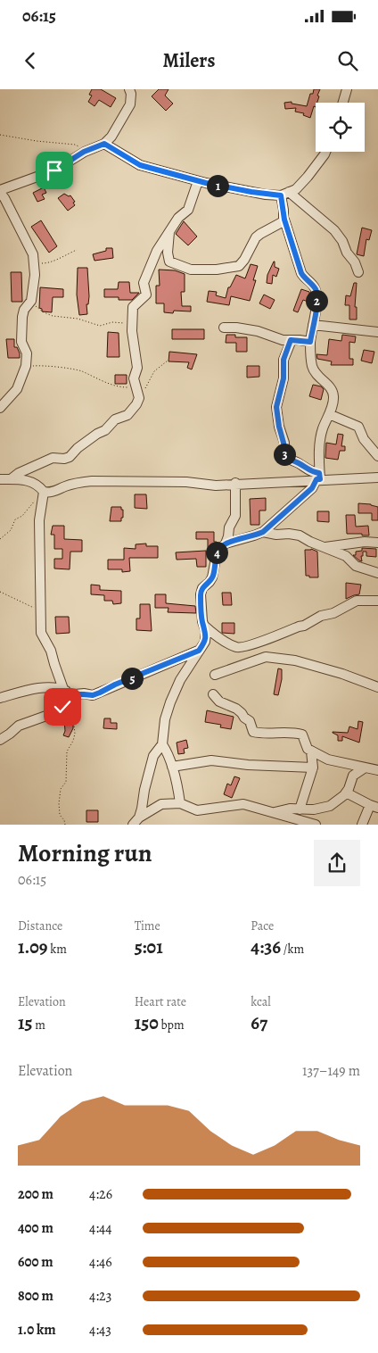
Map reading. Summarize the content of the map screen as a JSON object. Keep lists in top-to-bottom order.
{
  "page": {
    "status": "06:15",
    "header": "Milers",
    "pins": [
      "1",
      "2",
      "3",
      "4",
      "5"
    ],
    "heading": ["Morning run", "06:15"],
    "stats": [
      ["Distance", "1.09 km"],
      ["Time", "5:01"],
      ["Pace", "4:36 /km"],
      ["Elevation", "15 m"],
      ["Heart rate", "150 bpm"],
      ["kcal", "67"]
    ],
    "chart": ["Elevation", "137–149 m"],
    "list": [
      {
        "name": "200 m",
        "note": "4:26"
      },
      {
        "name": "400 m",
        "note": "4:44"
      },
      {
        "name": "600 m",
        "note": "4:46"
      },
      {
        "name": "800 m",
        "note": "4:23"
      },
      {
        "name": "1.0 km",
        "note": "4:43"
      }
    ]
  }
}
